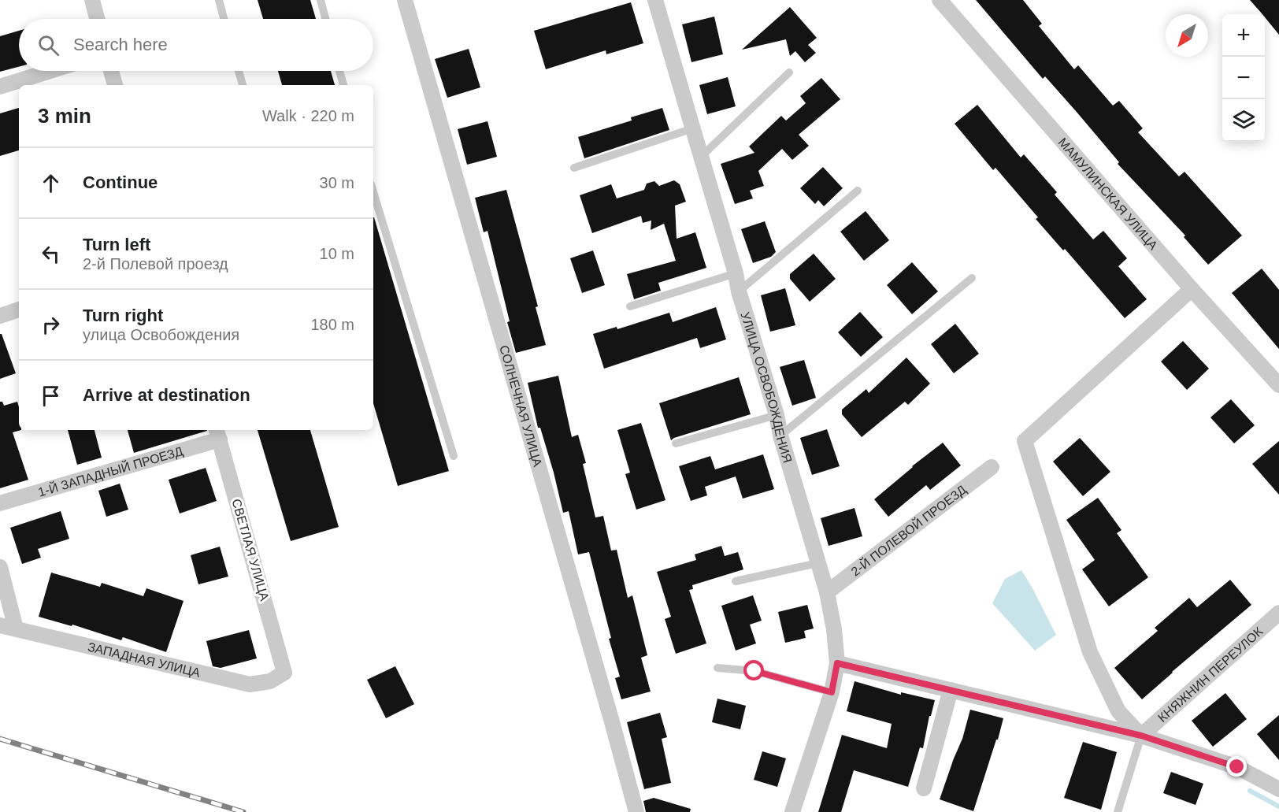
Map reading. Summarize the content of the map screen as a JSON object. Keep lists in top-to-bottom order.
{
  "streets": {
    "street": [
      "МАМУЛИНСКАЯ УЛИЦА",
      "УЛИЦА ОСВОБОЖДЕНИЯ",
      "СОЛНЕЧНАЯ УЛИЦА",
      "1-Й ЗАПАДНЫЙ ПРОЕЗД",
      "2-Й ПОЛЕВОЙ ПРОЕЗД",
      "СВЕТЛАЯ УЛИЦА",
      "ЗАПАДНАЯ УЛИЦА",
      "КНЯЖНИН ПЕРЕУЛОК"
    ]
  },
  "crossings": [
    ["УЛИЦА ОСВОБОЖДЕНИЯ", "2-Й ПОЛЕВОЙ ПРОЕЗД"],
    ["1-Й ЗАПАДНЫЙ ПРОЕЗД", "СВЕТЛАЯ УЛИЦА"],
    ["СВЕТЛАЯ УЛИЦА", "ЗАПАДНАЯ УЛИЦА"]
  ],
  "north": "bottom left",
  "page": {
    "map_buttons": ["+", "−"],
    "search": "Search here",
    "heading": ["3 min", "Walk · 220 m"],
    "list": [
      ["Continue", "30 m"],
      ["Turn left", "2-й Полевой проезд", "10 m"],
      ["Turn right", "улица Освобождения", "180 m"],
      "Arrive at destination"
    ]
  }
}
